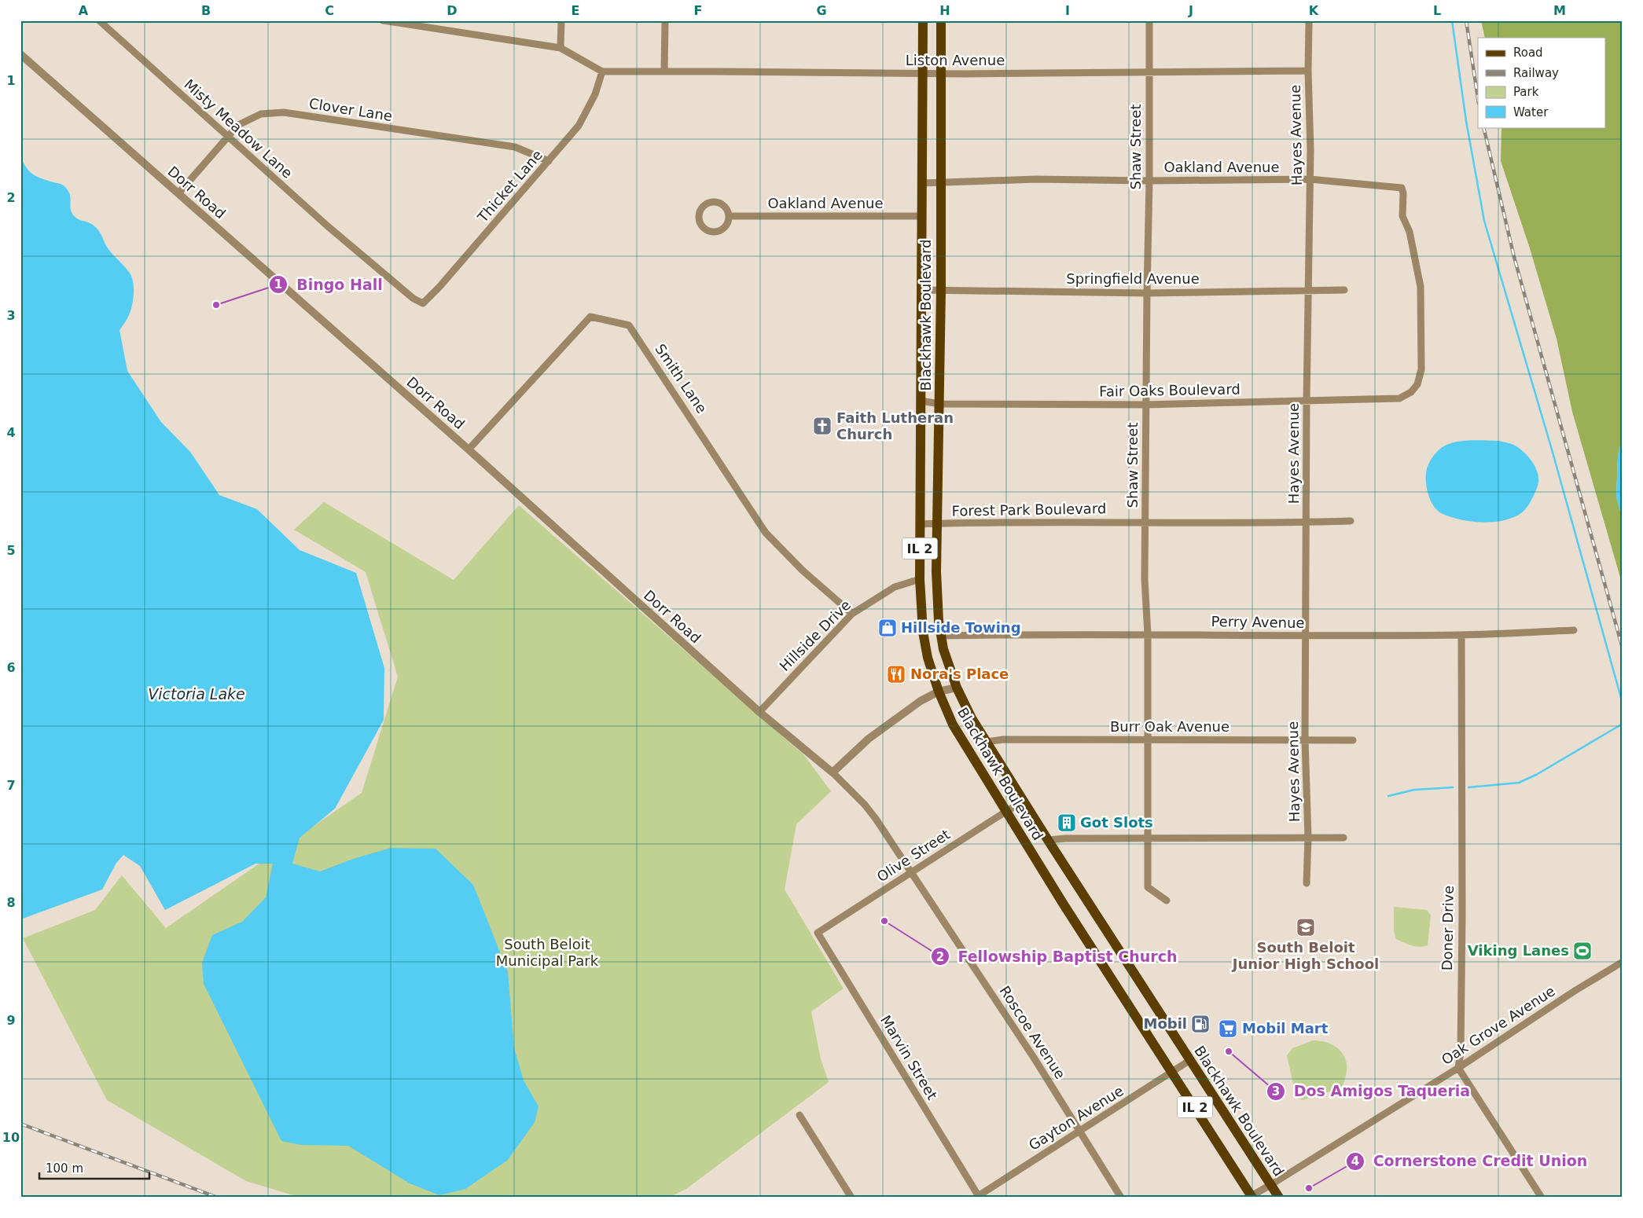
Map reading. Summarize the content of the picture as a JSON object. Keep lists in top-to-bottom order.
{
  "streets": {
    "main road": ["Blackhawk Boulevard", "IL 2"],
    "street": [
      "Liston Avenue",
      "Clover Lane",
      "Misty Meadow Lane",
      "Hayes Avenue",
      "Shaw Street",
      "Oakland Avenue",
      "Thicket Lane",
      "Dorr Road",
      "Springfield Avenue",
      "Smith Lane",
      "Fair Oaks Boulevard",
      "Forest Park Boulevard",
      "Perry Avenue",
      "Hillside Drive",
      "Burr Oak Avenue",
      "Olive Street",
      "Doner Drive",
      "Oak Grove Avenue",
      "Roscoe Avenue",
      "Marvin Street",
      "Gayton Avenue"
    ]
  },
  "crossings": [
    ["Liston Avenue", "Hayes Avenue"],
    ["Liston Avenue", "Shaw Street"],
    ["Liston Avenue", "Thicket Lane"],
    ["Liston Avenue", "Blackhawk Boulevard"],
    ["Clover Lane", "Misty Meadow Lane"],
    ["Clover Lane", "Thicket Lane"],
    ["Clover Lane", "Dorr Road"],
    ["Misty Meadow Lane", "Thicket Lane"],
    ["Hayes Avenue", "Oakland Avenue"],
    ["Hayes Avenue", "Springfield Avenue"],
    ["Hayes Avenue", "Fair Oaks Boulevard"],
    ["Hayes Avenue", "Forest Park Boulevard"],
    ["Hayes Avenue", "Perry Avenue"],
    ["Hayes Avenue", "Burr Oak Avenue"],
    ["Shaw Street", "Oakland Avenue"],
    ["Shaw Street", "Springfield Avenue"],
    ["Shaw Street", "Fair Oaks Boulevard"],
    ["Shaw Street", "Forest Park Boulevard"],
    ["Shaw Street", "Perry Avenue"],
    ["Shaw Street", "Burr Oak Avenue"],
    ["Oakland Avenue", "Blackhawk Boulevard"],
    ["Oakland Avenue", "Fair Oaks Boulevard"],
    ["Dorr Road", "Smith Lane"],
    ["Dorr Road", "Hillside Drive"],
    ["Dorr Road", "Roscoe Avenue"],
    ["Springfield Avenue", "Blackhawk Boulevard"],
    ["Blackhawk Boulevard", "Fair Oaks Boulevard"],
    ["Blackhawk Boulevard", "Forest Park Boulevard"],
    ["Blackhawk Boulevard", "Perry Avenue"],
    ["Blackhawk Boulevard", "Hillside Drive"],
    ["Blackhawk Boulevard", "Burr Oak Avenue"],
    ["Blackhawk Boulevard", "Olive Street"],
    ["Blackhawk Boulevard", "Oak Grove Avenue"],
    ["Blackhawk Boulevard", "Gayton Avenue"],
    ["Smith Lane", "Hillside Drive"],
    ["Perry Avenue", "Doner Drive"],
    ["Olive Street", "Roscoe Avenue"],
    ["Olive Street", "Marvin Street"],
    ["Doner Drive", "Oak Grove Avenue"],
    ["Roscoe Avenue", "Gayton Avenue"],
    ["Marvin Street", "Gayton Avenue"]
  ],
  "water": ["Victoria Lake"],
  "parks": ["South Beloit Municipal Park"],
  "places": {
    "other": [
      "Bingo Hall",
      "Fellowship Baptist Church",
      "Dos Amigos Taqueria",
      "Cornerstone Credit Union"
    ],
    "church": ["Faith Lutheran Church"],
    "shop": ["Hillside Towing"],
    "restaurant": ["Nora's Place"],
    "building": ["Got Slots"],
    "school or university": ["South Beloit Junior High School"],
    "sports": ["Viking Lanes"],
    "fuel station": ["Mobil"],
    "supermarket": ["Mobil Mart"]
  },
  "legend": [
    "Road",
    "Railway",
    "Park",
    "Water"
  ],
  "scale_bar": "100 m",
  "grid": {
    "columns": [
      "A",
      "B",
      "C",
      "D",
      "E",
      "F",
      "G",
      "H",
      "I",
      "J",
      "K",
      "L",
      "M"
    ],
    "rows": [
      "1",
      "2",
      "3",
      "4",
      "5",
      "6",
      "7",
      "8",
      "9",
      "10"
    ]
  }
}
